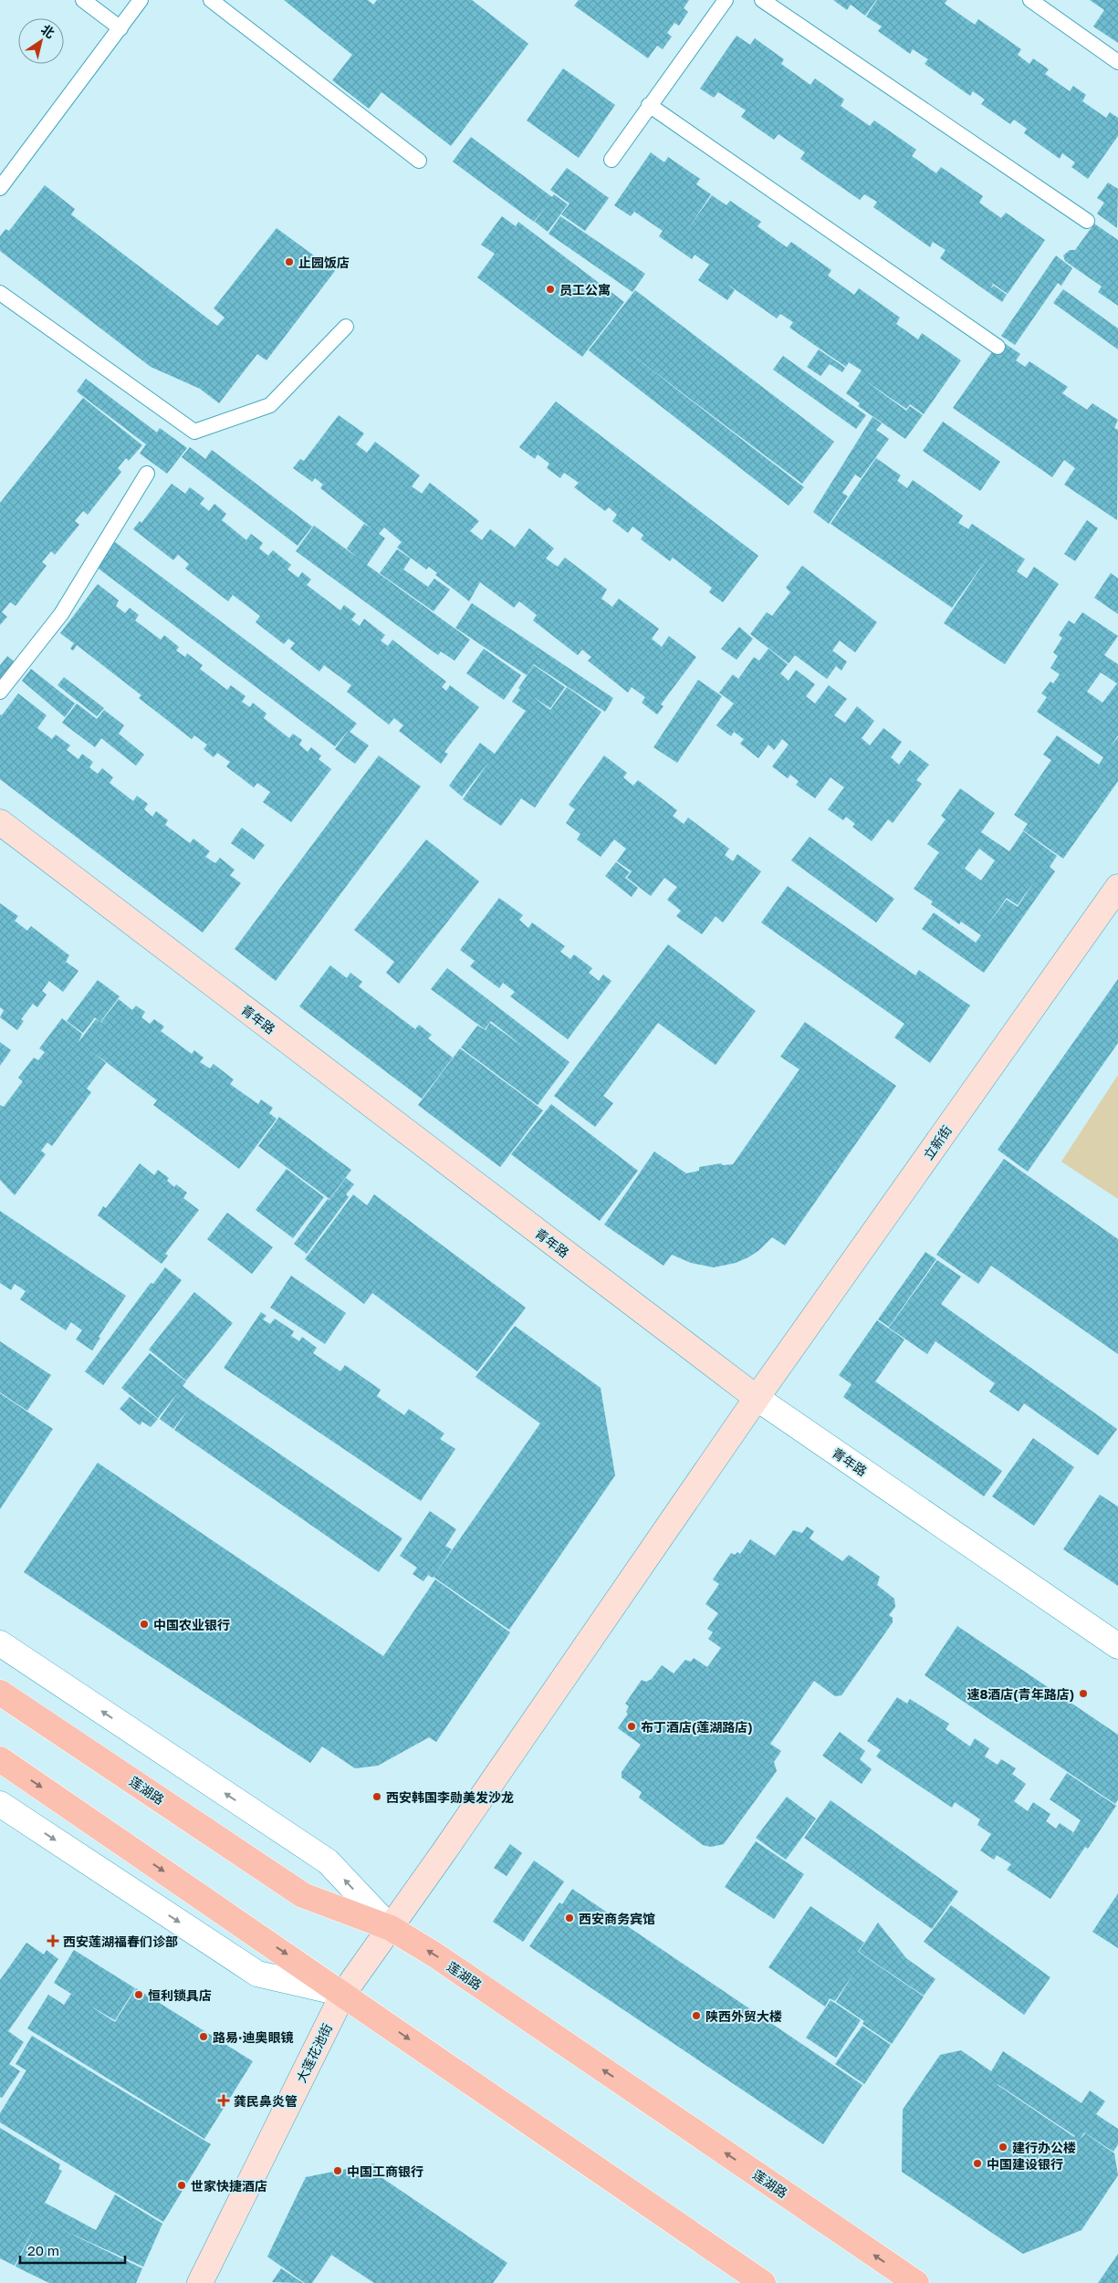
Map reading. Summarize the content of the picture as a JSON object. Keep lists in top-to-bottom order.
{
  "streets": {
    "main road": ["莲湖路"],
    "street": ["青年路", "立新街", "大莲花池街"]
  },
  "crossings": [
    ["青年路", "立新街"],
    ["立新街", "莲湖路"],
    ["立新街", "大莲花池街"],
    ["莲湖路", "大莲花池街"]
  ],
  "places": {
    "other": [
      "止园饭店",
      "员工公寓",
      "中国农业银行",
      "速8酒店(青年路店)",
      "布丁酒店(莲湖路店)",
      "西安韩国李勋美发沙龙",
      "西安商务宾馆",
      "恒利锁具店",
      "陕西外贸大楼",
      "路易·迪奥眼镜",
      "建行办公楼",
      "中国建设银行",
      "中国工商银行",
      "世家快捷酒店"
    ],
    "health": ["西安莲湖福春们诊部", "龚民鼻炎管"]
  },
  "scale_bar": "20 m",
  "north": "top right"
}
